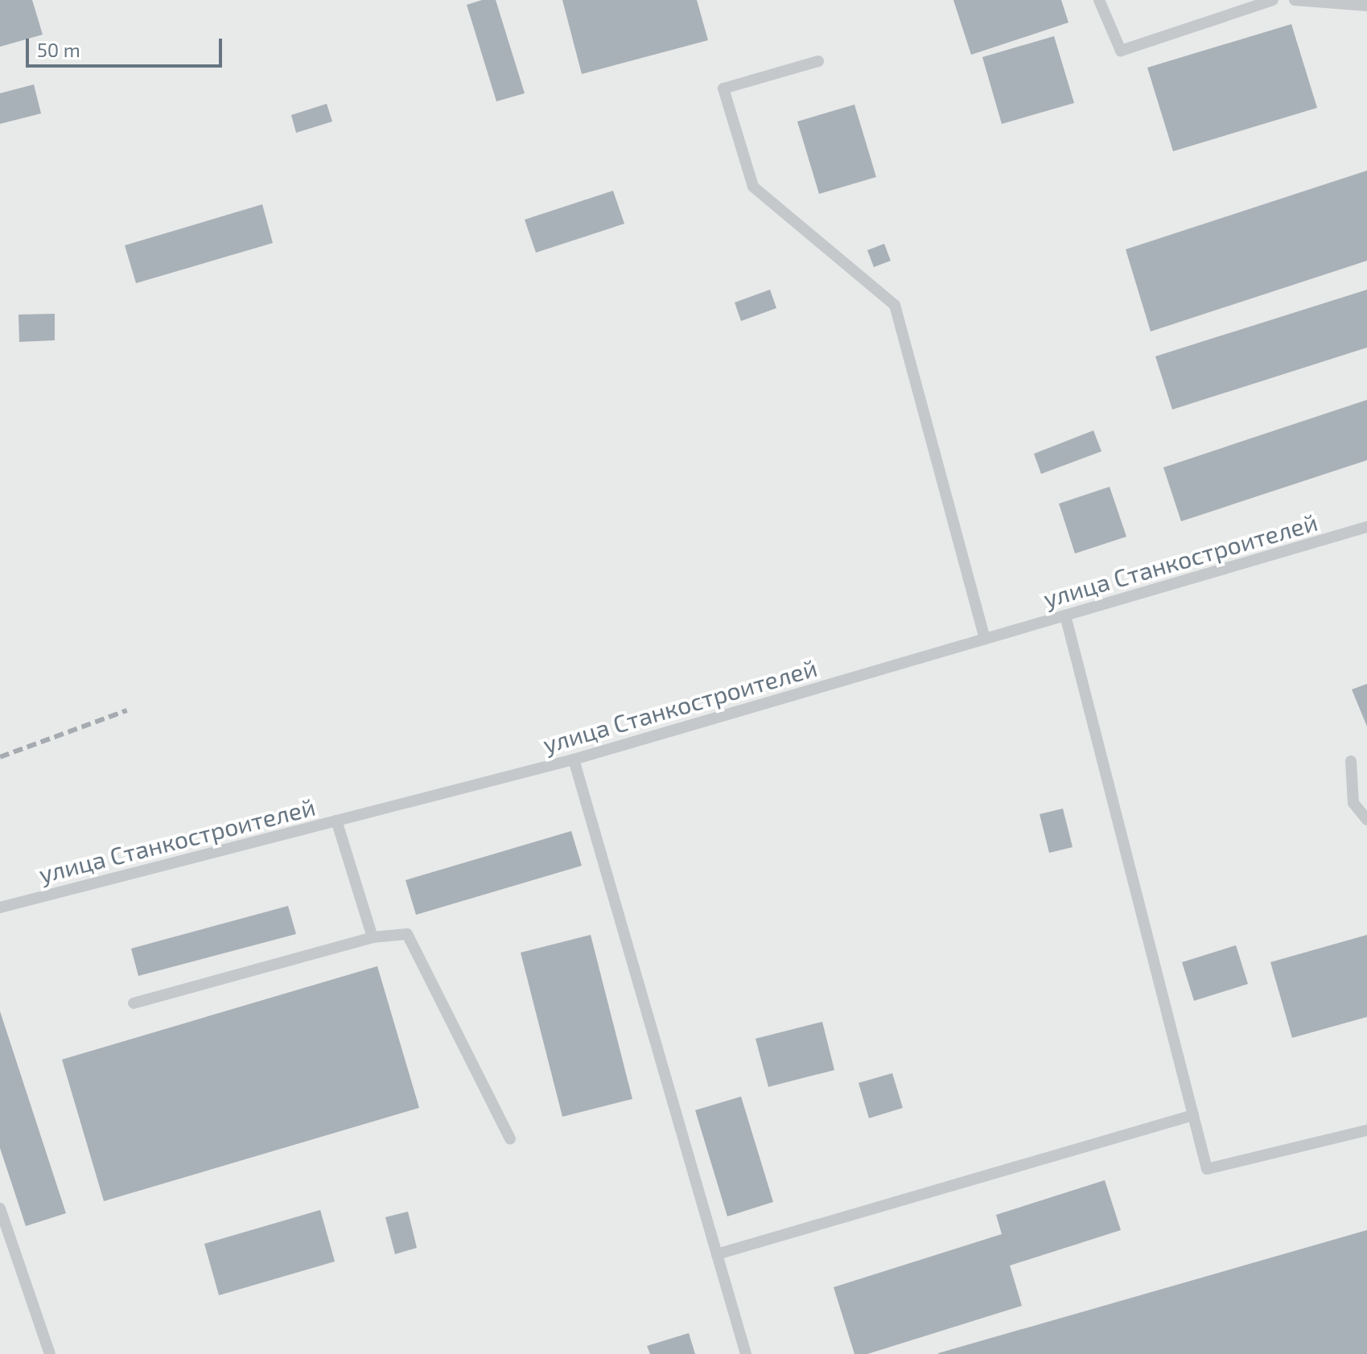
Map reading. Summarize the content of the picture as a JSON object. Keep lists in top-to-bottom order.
{
  "streets": {
    "lane": ["улица Станкостроителей"]
  },
  "scale_bar": "50 m"
}
